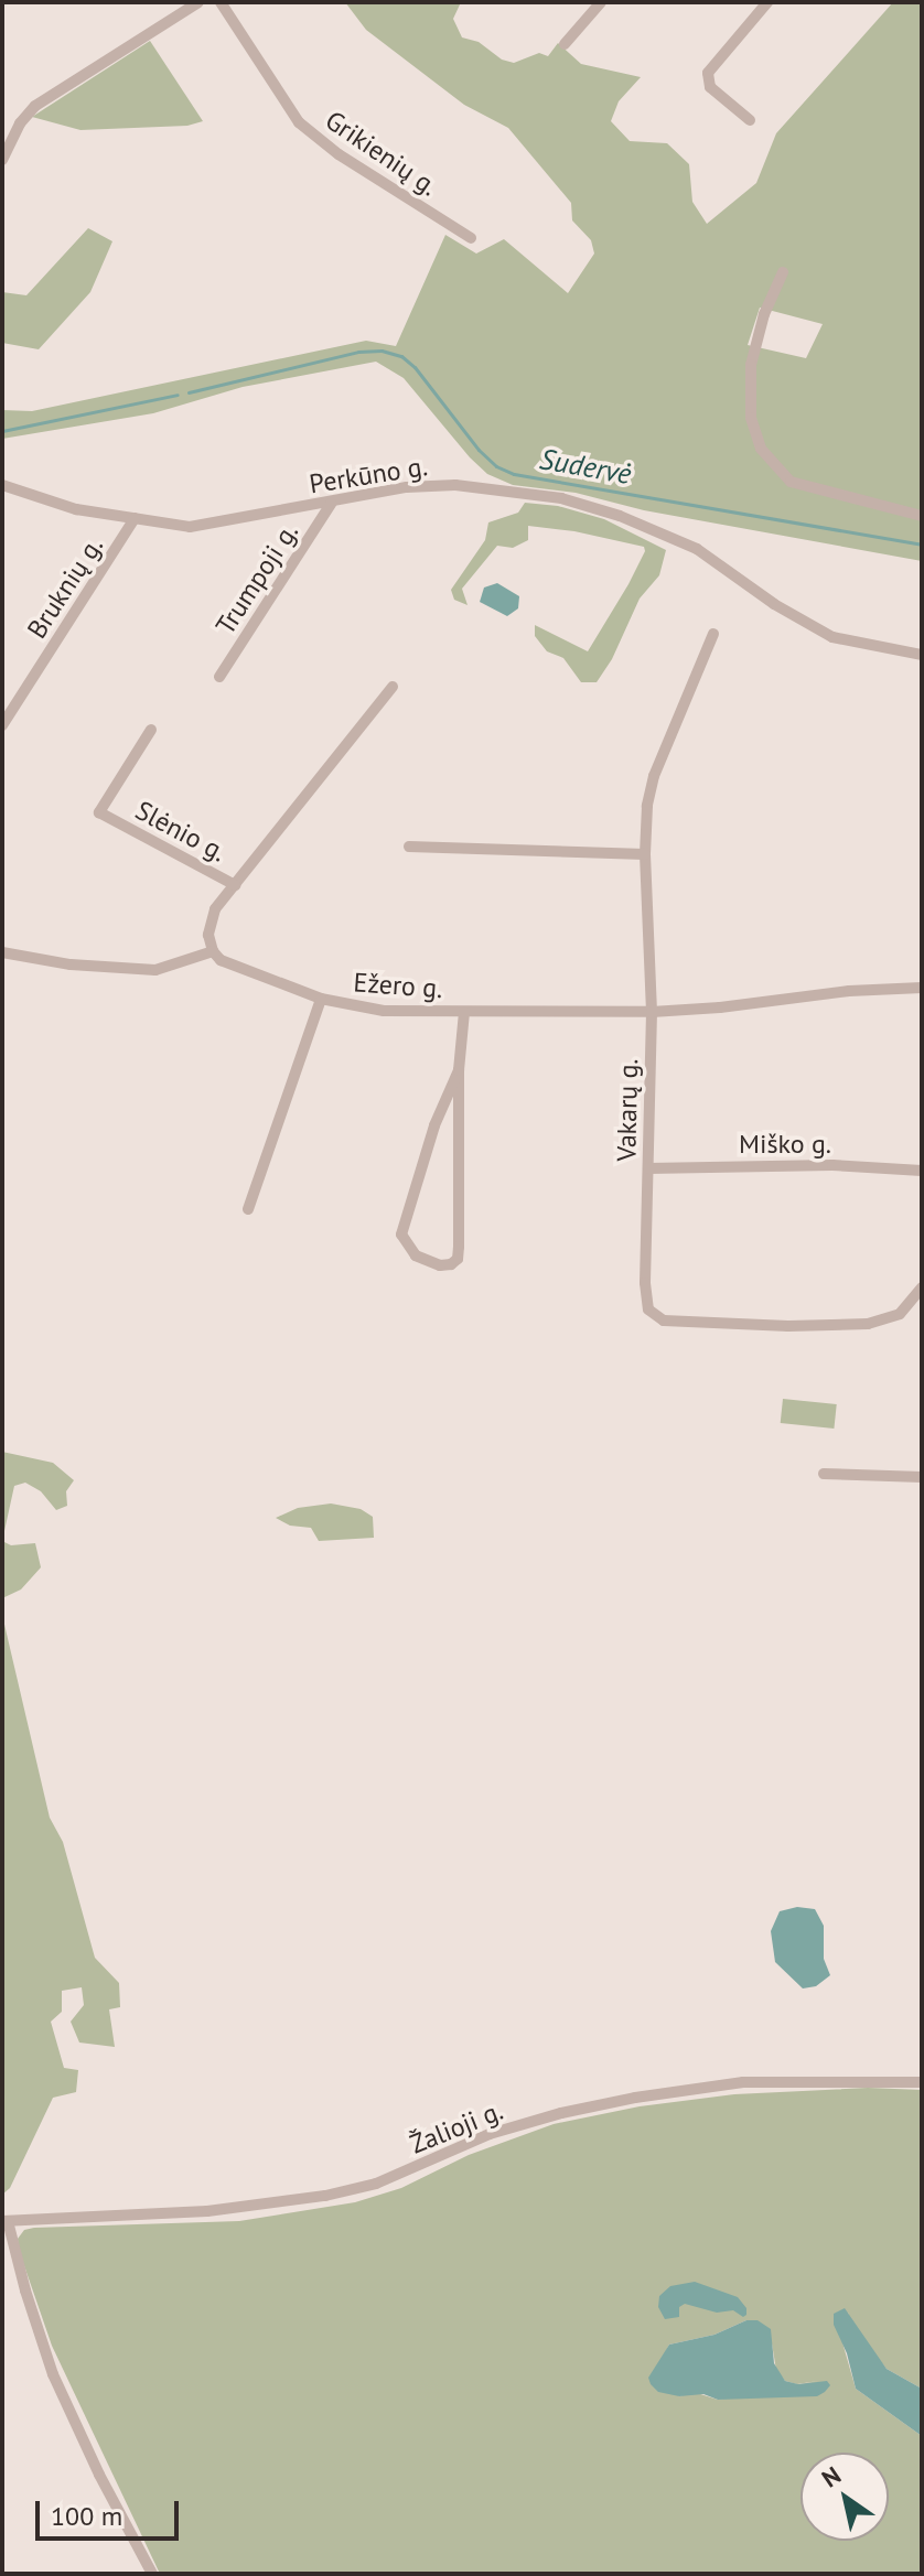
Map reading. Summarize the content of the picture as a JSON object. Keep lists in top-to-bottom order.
{
  "streets": {
    "street": [
      "Grikienių g.",
      "Perkūno g.",
      "Trumpoji g.",
      "Bruknių g.",
      "Slėnio g.",
      "Ežero g.",
      "Vakarų g.",
      "Miško g.",
      "Žalioji g."
    ]
  },
  "crossings": [
    ["Perkūno g.", "Trumpoji g."],
    ["Perkūno g.", "Bruknių g."],
    ["Ežero g.", "Vakarų g."],
    ["Vakarų g.", "Miško g."]
  ],
  "water": ["Sudervė"],
  "scale_bar": "100 m",
  "north": "top left"
}
